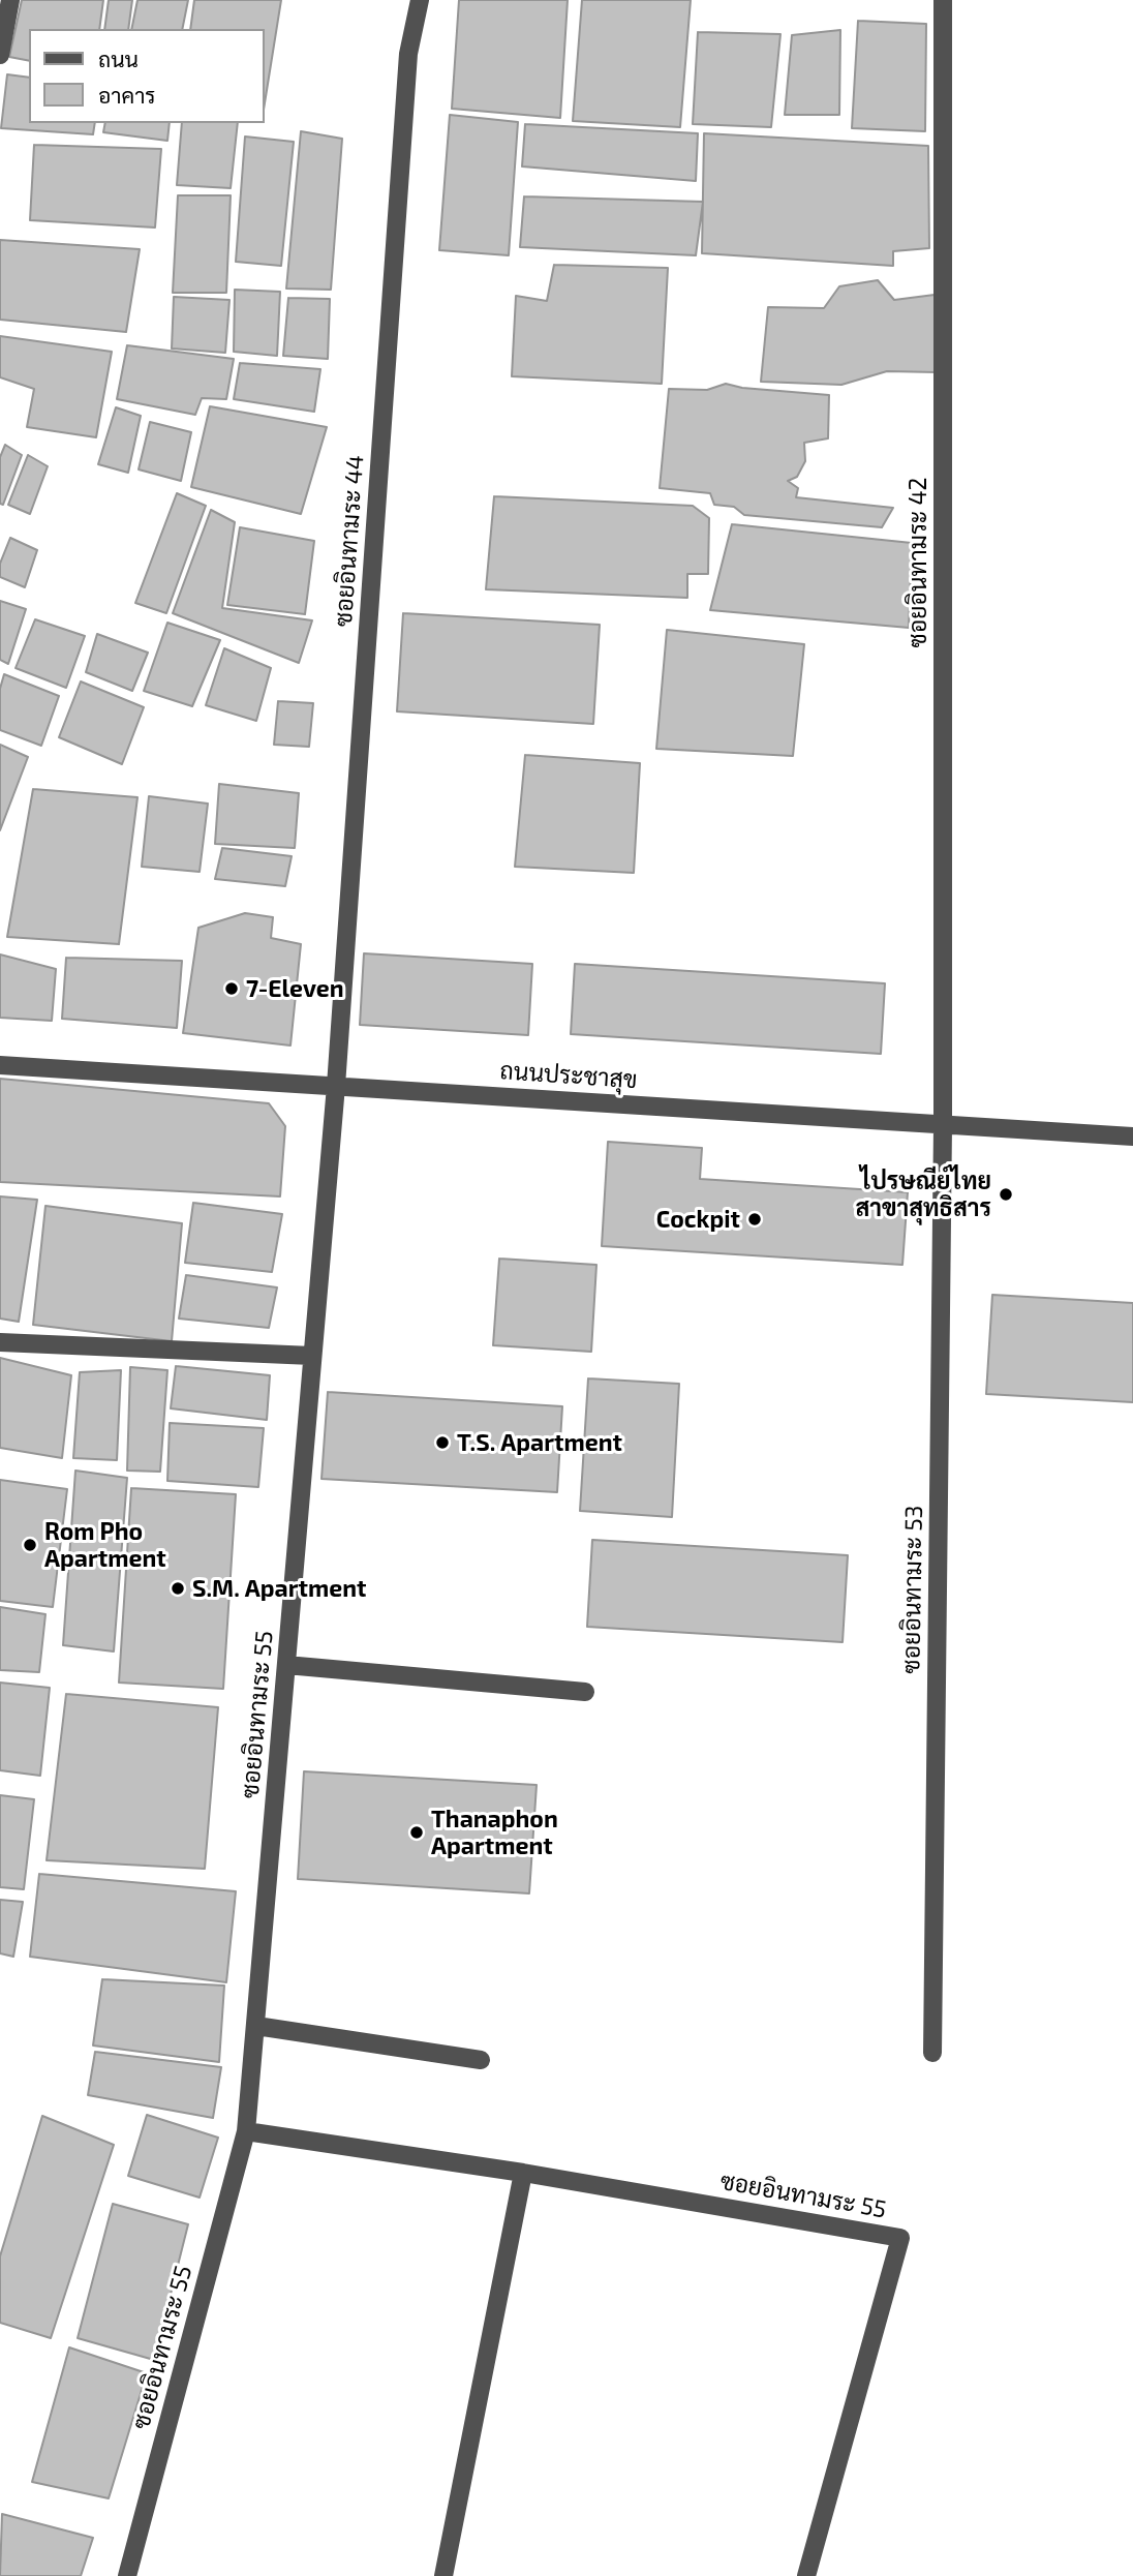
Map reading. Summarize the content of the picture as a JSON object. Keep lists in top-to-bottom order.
{
  "streets": {
    "street": [
      "ซอยอินทามระ 44",
      "ซอยอินทามระ 42",
      "ถนนประชาสุข",
      "ซอยอินทามระ 53",
      "ซอยอินทามระ 55"
    ]
  },
  "crossings": [
    ["ซอยอินทามระ 44", "ถนนประชาสุข"],
    ["ซอยอินทามระ 44", "ซอยอินทามระ 55"],
    ["ซอยอินทามระ 42", "ถนนประชาสุข"],
    ["ซอยอินทามระ 42", "ซอยอินทามระ 53"],
    ["ถนนประชาสุข", "ซอยอินทามระ 53"],
    ["ถนนประชาสุข", "ซอยอินทามระ 55"]
  ],
  "places": [
    "7-Eleven",
    "ไปรษณีย์ไทย สาขาสุทธิสาร",
    "Cockpit",
    "T.S. Apartment",
    "Rom Pho Apartment",
    "S.M. Apartment",
    "Thanaphon Apartment"
  ],
  "legend": ["ถนน", "อาคาร"]
}
